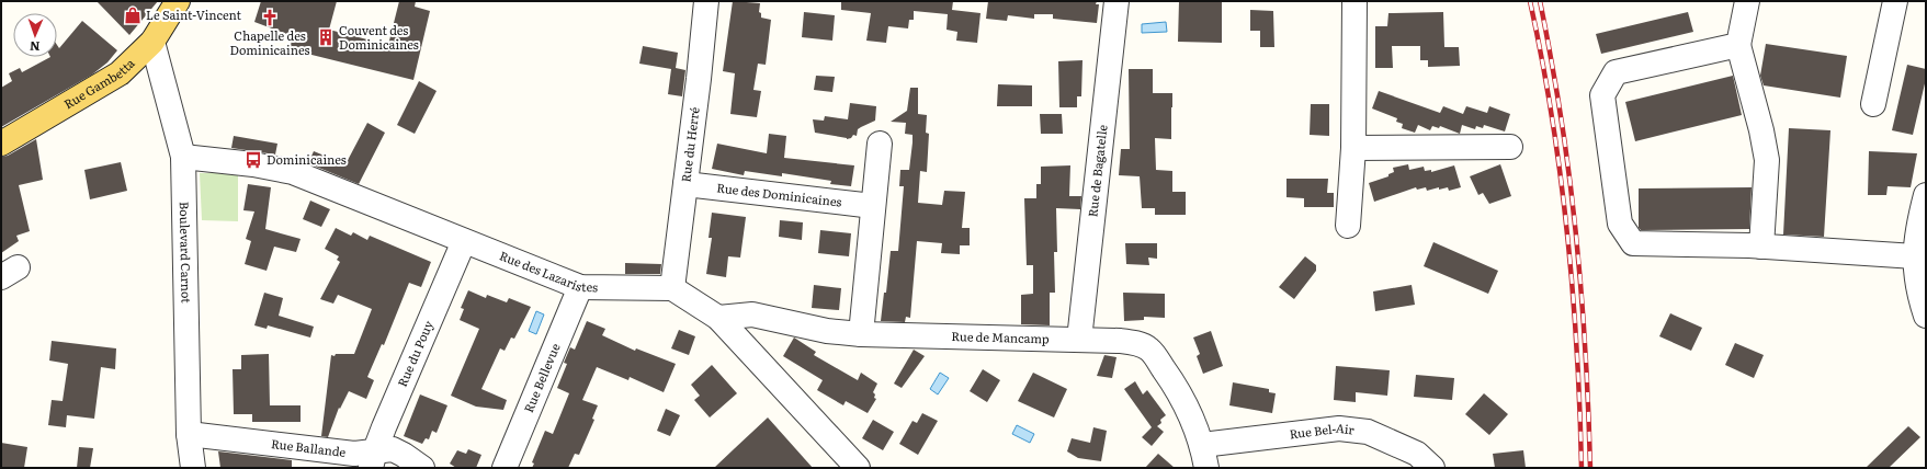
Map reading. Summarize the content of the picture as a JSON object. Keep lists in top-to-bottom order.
{
  "streets": {
    "main road": ["Rue Gambetta"],
    "street": [
      "Rue du Herré",
      "Rue de Bagatelle",
      "Rue des Dominicaines",
      "Boulevard Carnot",
      "Rue des Lazaristes",
      "Rue de Mancamp",
      "Rue du Pouy",
      "Rue Bellevue",
      "Rue Bel-Air",
      "Rue Ballande"
    ]
  },
  "crossings": [
    ["Rue Gambetta", "Boulevard Carnot"],
    ["Rue du Herré", "Rue des Dominicaines"],
    ["Rue du Herré", "Rue des Lazaristes"],
    ["Rue de Bagatelle", "Rue de Mancamp"],
    ["Boulevard Carnot", "Rue des Lazaristes"],
    ["Boulevard Carnot", "Rue Ballande"],
    ["Rue des Lazaristes", "Rue du Pouy"],
    ["Rue des Lazaristes", "Rue Bellevue"],
    ["Rue de Mancamp", "Rue Bel-Air"],
    ["Rue du Pouy", "Rue Ballande"]
  ],
  "places": {
    "shop": ["Le Saint-Vincent"],
    "church": ["Chapelle des Dominicaines"],
    "building": ["Couvent des Dominicaines"],
    "bus stop": ["Dominicaines"]
  },
  "north": "bottom"
}
